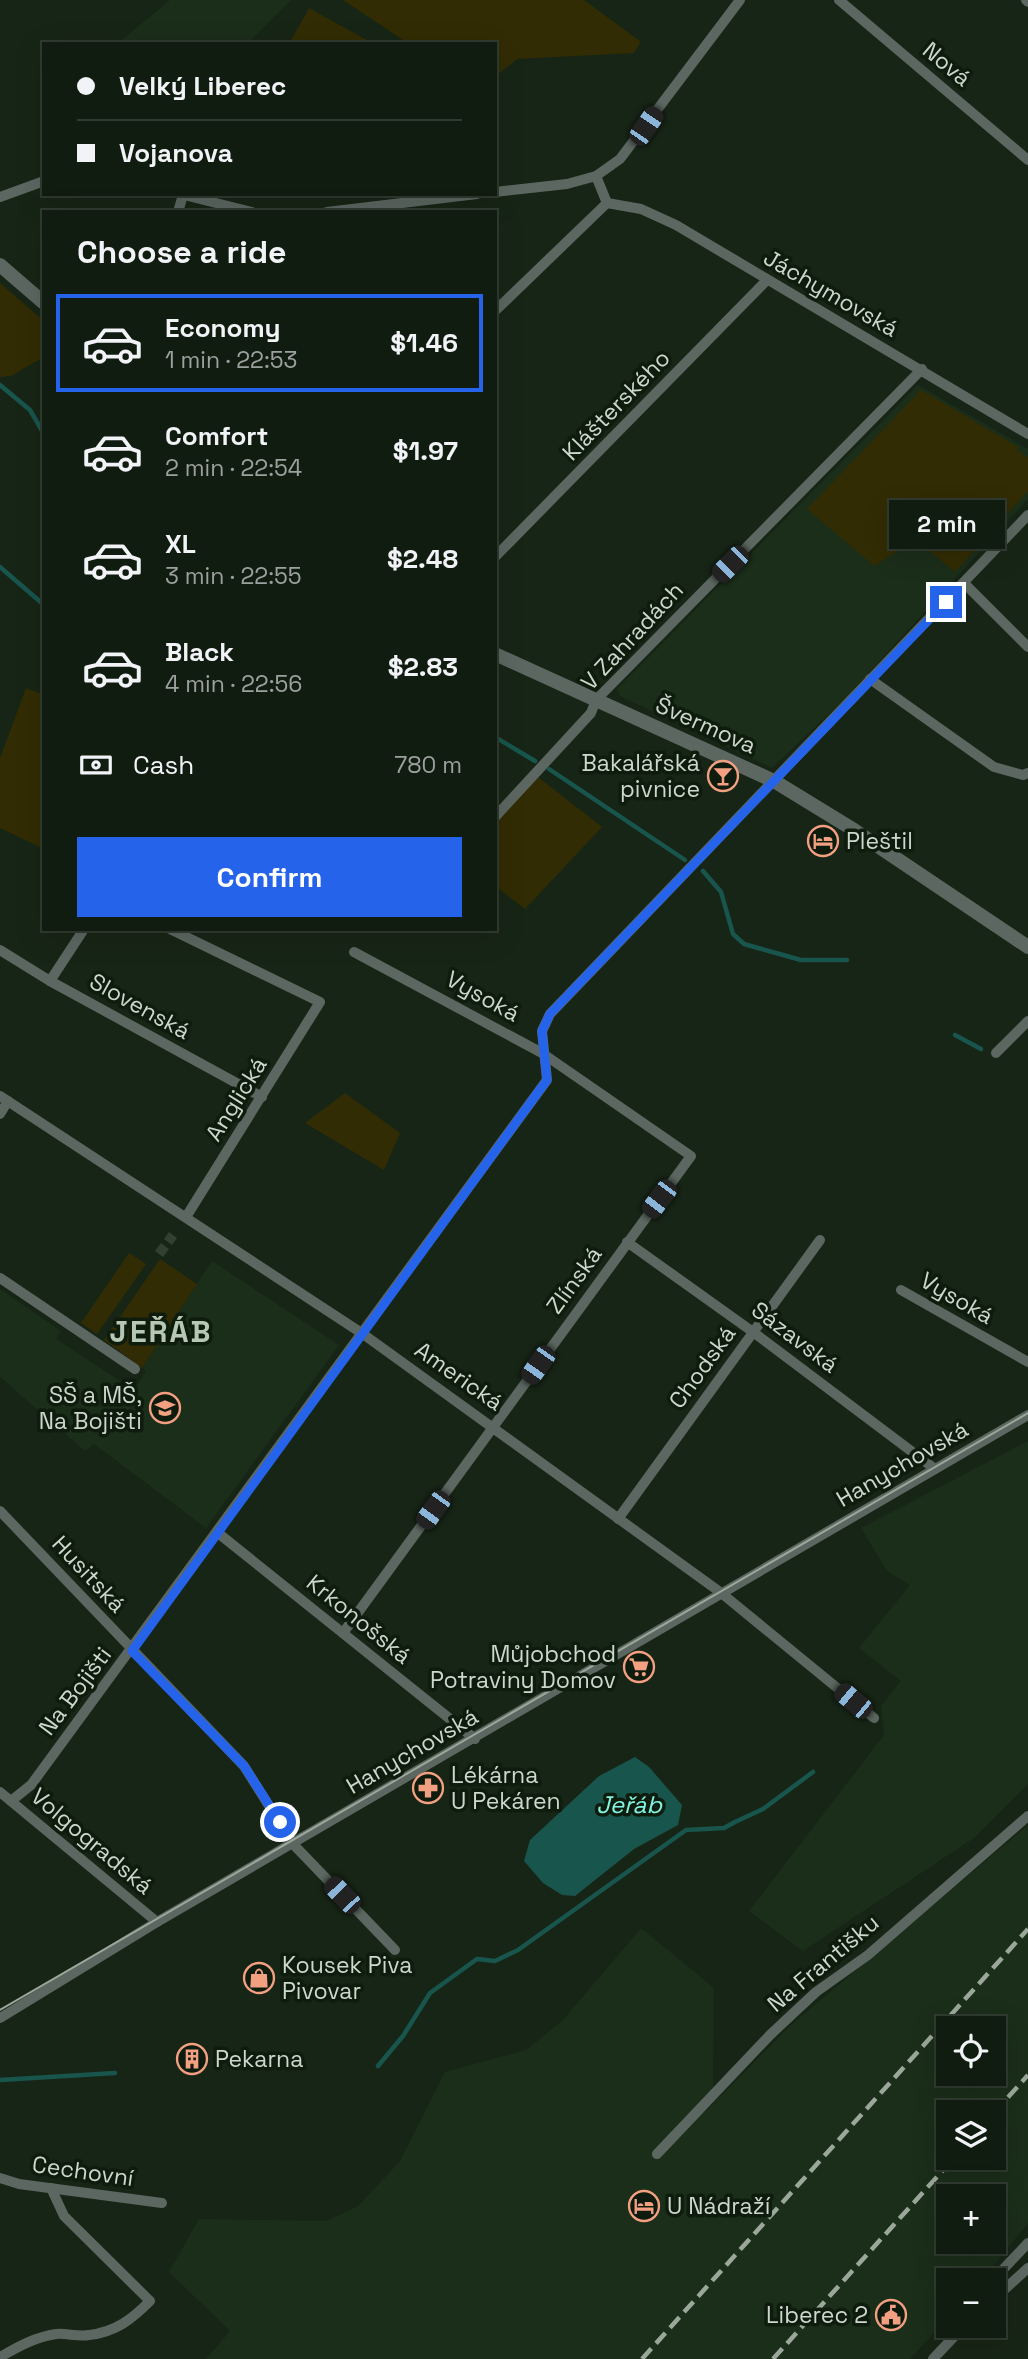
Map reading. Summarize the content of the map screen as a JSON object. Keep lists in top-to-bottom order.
{
  "streets": {
    "street": [
      "Nová",
      "Jáchymovská",
      "Klášterského",
      "V Zahradách",
      "Švermova",
      "Vysoká",
      "Slovenská",
      "Anglická",
      "Zlínská",
      "Sázavská",
      "Chodská",
      "Americká",
      "Hanychovská",
      "Husitská",
      "Krkonošská",
      "Na Bojišti",
      "Volgogradská",
      "Na Františku",
      "Cechovní"
    ]
  },
  "crossings": [
    ["Jáchymovská", "Klášterského"],
    ["Jáchymovská", "V Zahradách"],
    ["V Zahradách", "Švermova"],
    ["Švermova", "Na Bojišti"],
    ["Vysoká", "Zlínská"],
    ["Vysoká", "Na Bojišti"],
    ["Slovenská", "Anglická"],
    ["Anglická", "Americká"],
    ["Zlínská", "Sázavská"],
    ["Zlínská", "Americká"],
    ["Zlínská", "Krkonošská"],
    ["Sázavská", "Chodská"],
    ["Sázavská", "Hanychovská"],
    ["Chodská", "Americká"],
    ["Americká", "Hanychovská"],
    ["Americká", "Na Bojišti"],
    ["Hanychovská", "Husitská"],
    ["Hanychovská", "Krkonošská"],
    ["Hanychovská", "Volgogradská"],
    ["Husitská", "Na Bojišti"],
    ["Krkonošská", "Na Bojišti"],
    ["Na Bojišti", "Volgogradská"]
  ],
  "districts": ["JEŘÁB"],
  "water": ["Jeřáb"],
  "places": {
    "bar": ["Bakalářská pivnice"],
    "hotel": ["Pleštil", "U Nádraží"],
    "school or university": ["SŠ a MŠ, Na Bojišti"],
    "supermarket": ["Můjobchod Potraviny Domov"],
    "pharmacy": ["Lékárna U Pekáren"],
    "shop": ["Kousek Piva Pivovar"],
    "building": ["Pekarna"],
    "public building": ["Liberec 2"]
  },
  "page": {
    "banner": ["Velký Liberec", "Vojanova"],
    "heading": "Choose a ride",
    "list": [
      {
        "name": "Economy",
        "note": "1 min · 22:53",
        "value": "$1.46"
      },
      {
        "name": "Comfort",
        "note": "2 min · 22:54",
        "value": "$1.97"
      },
      {
        "name": "XL",
        "note": "3 min · 22:55",
        "value": "$2.48"
      },
      {
        "name": "Black",
        "note": "4 min · 22:56",
        "value": "$2.83"
      }
    ],
    "bubble": "2 min",
    "pay": ["Cash", "780 m"],
    "buttons": "Confirm",
    "map_buttons": ["+", "−"]
  }
}
